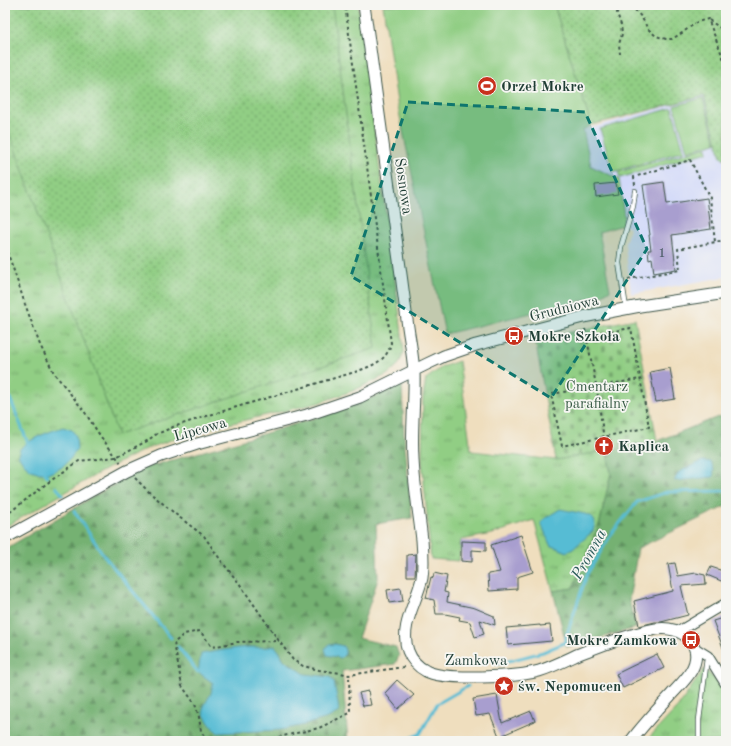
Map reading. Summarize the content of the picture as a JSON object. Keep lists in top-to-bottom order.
{
  "streets": {
    "street": [
      "Sosnowa",
      "Grudniowa",
      "Lipcowa",
      "Zamkowa"
    ]
  },
  "crossings": [
    ["Sosnowa", "Grudniowa"],
    ["Sosnowa", "Lipcowa"],
    ["Grudniowa", "Lipcowa"]
  ],
  "water": ["Promna"],
  "parks": ["Cmentarz parafialny"],
  "places": {
    "sports": ["Orzeł Mokre"],
    "bus stop": ["Mokre Szkoła", "Mokre Zamkowa"],
    "church": ["Kaplica"],
    "place": ["św. Nepomucen"]
  },
  "house_numbers": ["1"]
}
